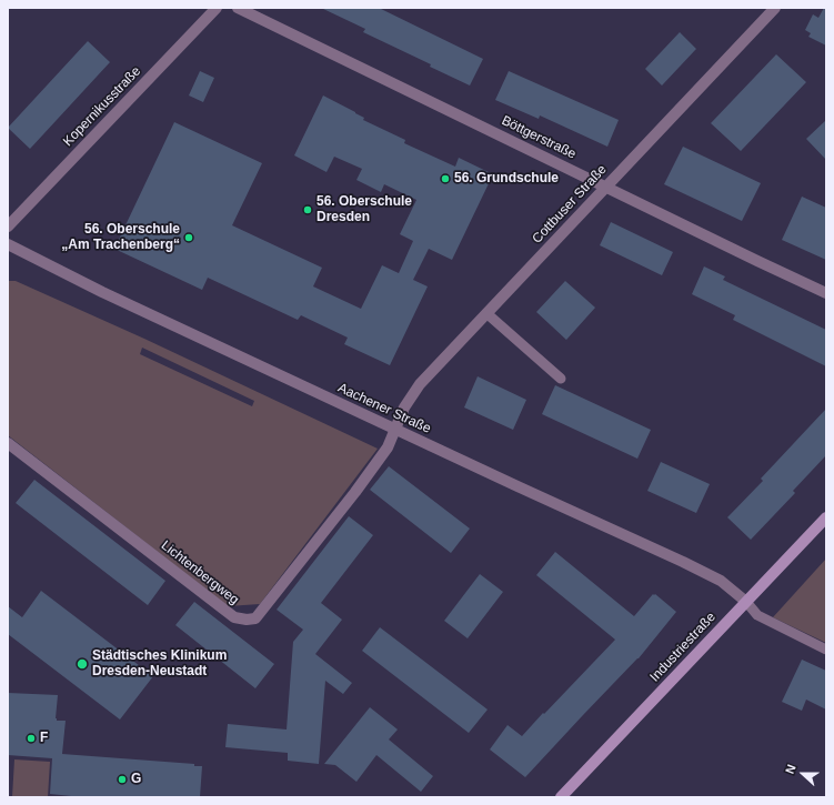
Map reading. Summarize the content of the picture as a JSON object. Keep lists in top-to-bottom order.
{
  "streets": {
    "street": [
      "Kopernikusstraße",
      "Böttgerstraße",
      "Cottbuser Straße",
      "Aachener Straße",
      "Lichtenbergweg",
      "Industriestraße"
    ]
  },
  "crossings": [
    ["Böttgerstraße", "Cottbuser Straße"],
    ["Cottbuser Straße", "Aachener Straße"],
    ["Cottbuser Straße", "Lichtenbergweg"],
    ["Aachener Straße", "Lichtenbergweg"],
    ["Aachener Straße", "Industriestraße"]
  ],
  "places": [
    "56. Grundschule",
    "56. Oberschule Dresden",
    "56. Oberschule „Am Trachenberg“",
    "Städtisches Klinikum Dresden-Neustadt",
    "F",
    "G"
  ],
  "north": "left"
}
